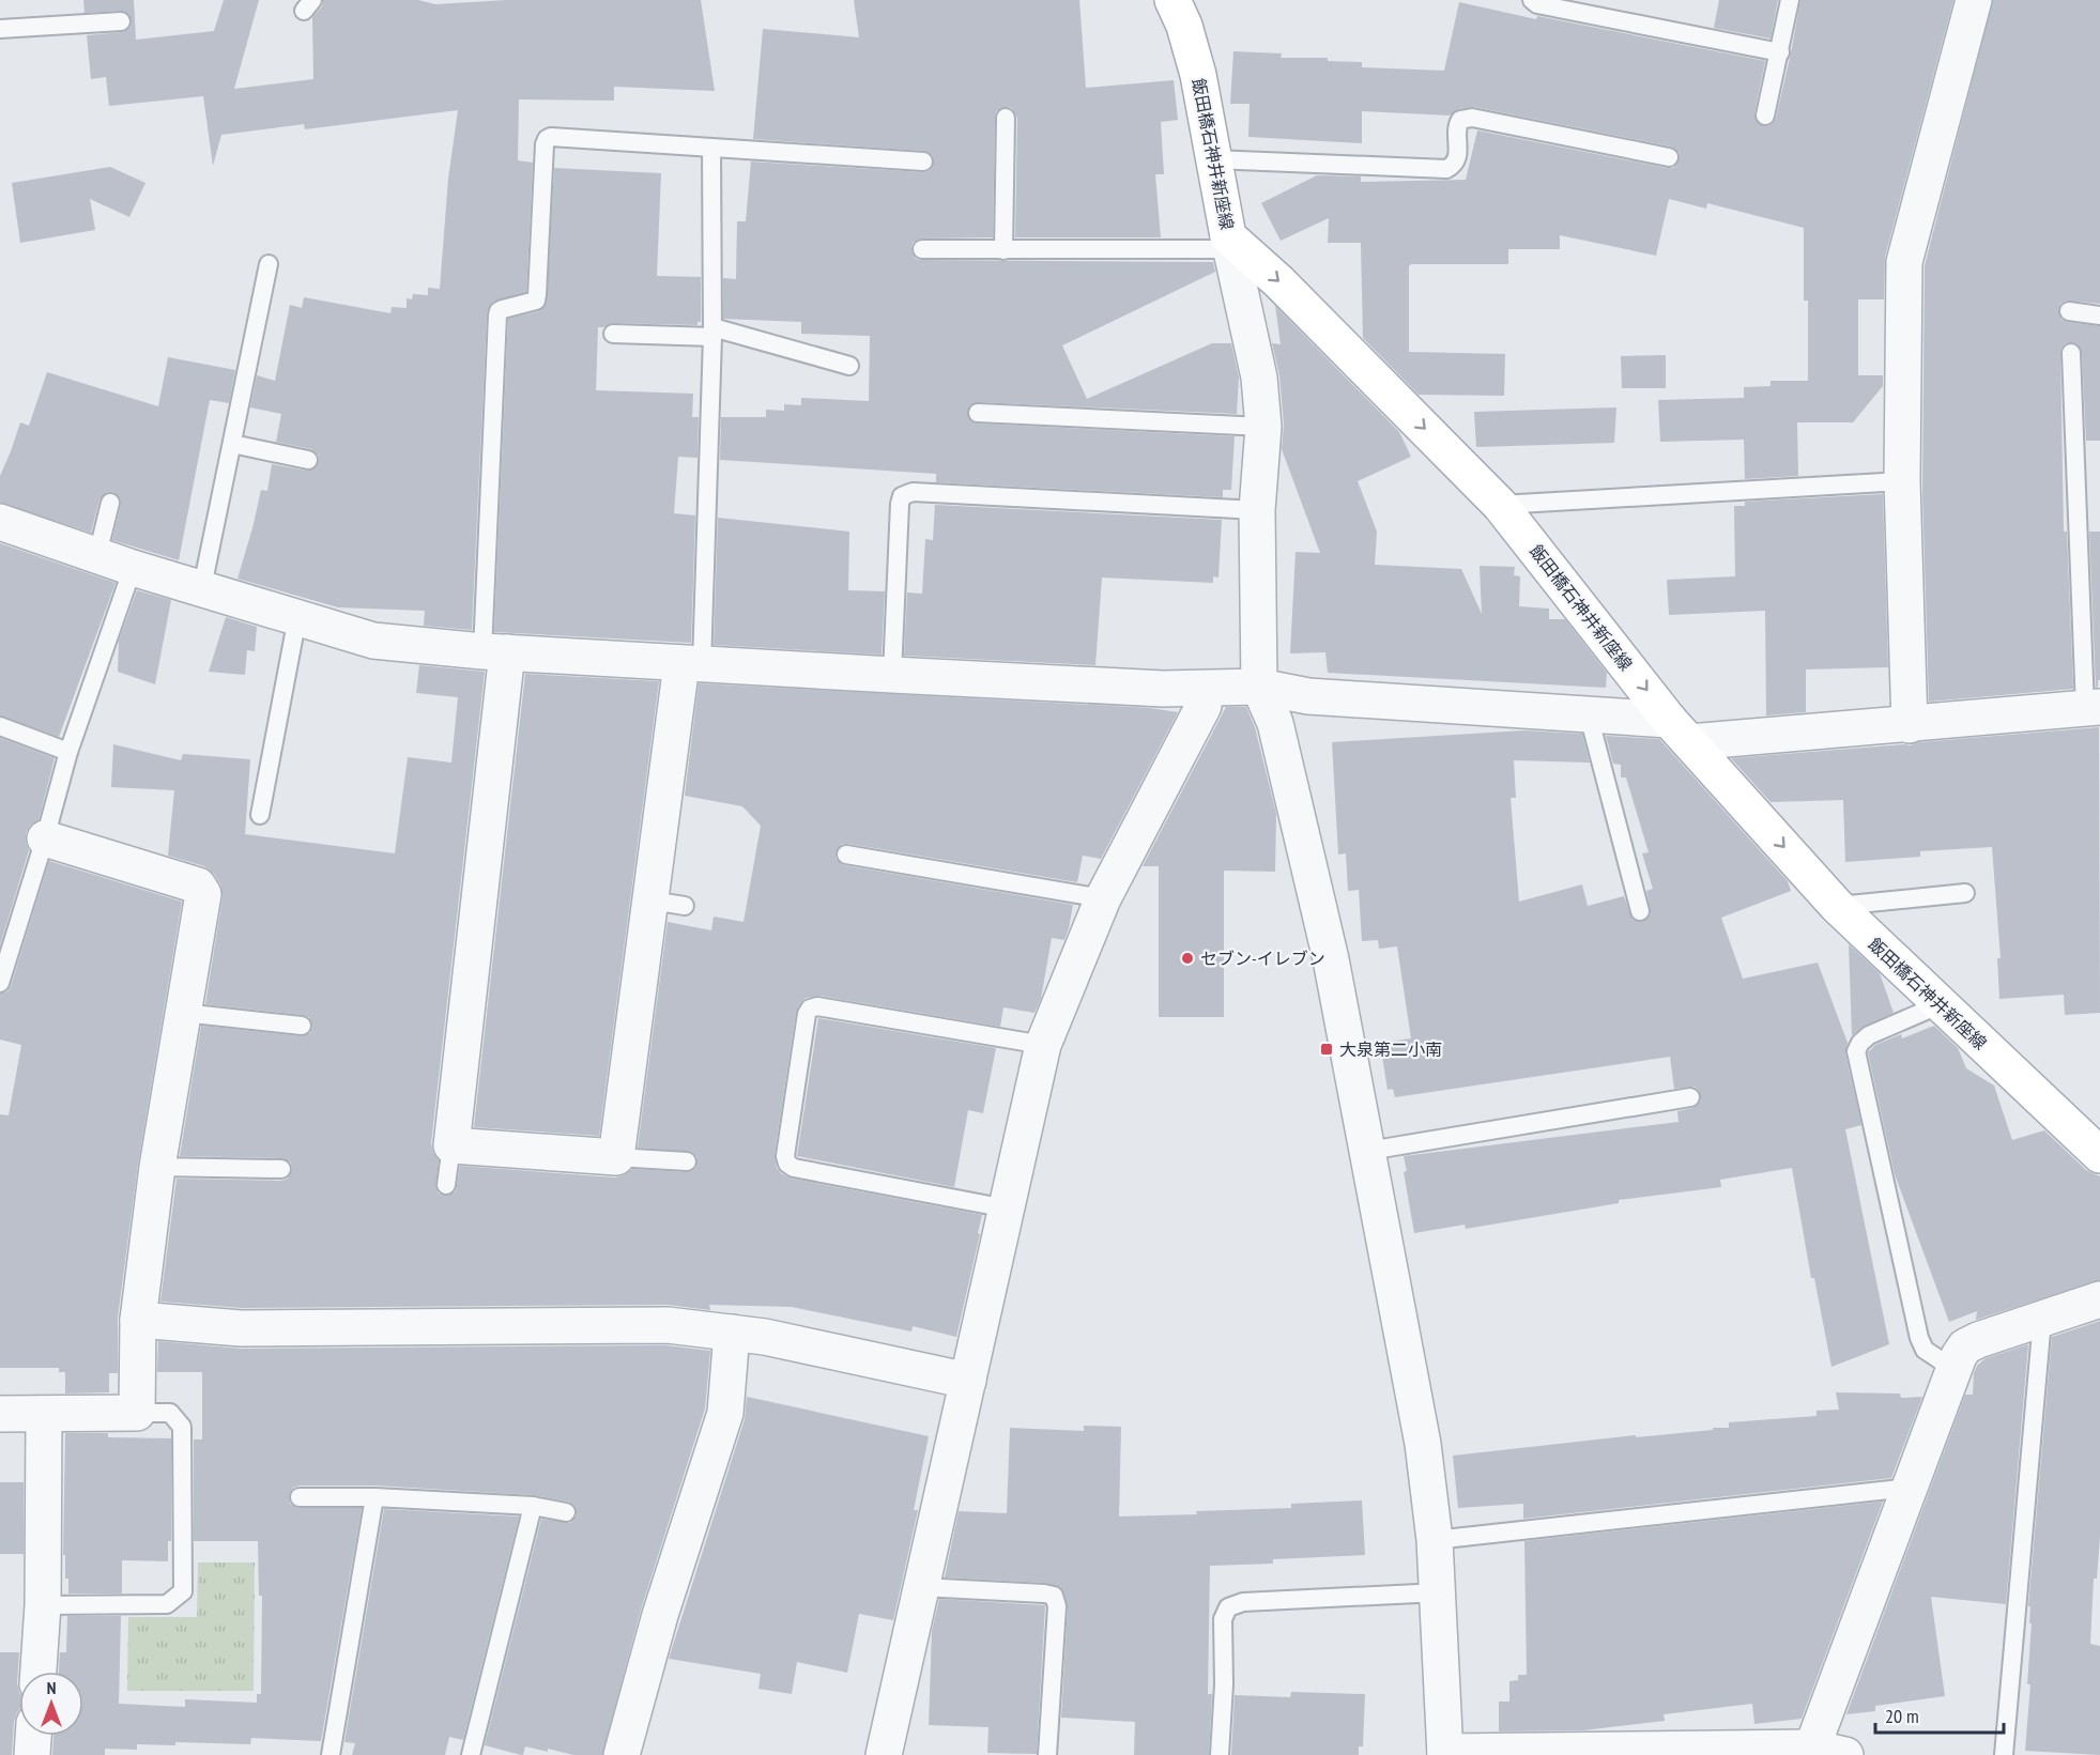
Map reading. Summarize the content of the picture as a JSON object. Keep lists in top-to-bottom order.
{
  "streets": {
    "main road": ["飯田橋石神井新座線"]
  },
  "one_way": ["飯田橋石神井新座線"],
  "places": {
    "other": ["セブン-イレブン"],
    "transit": ["大泉第二小南"]
  },
  "scale_bar": "20 m",
  "north": "top"
}
